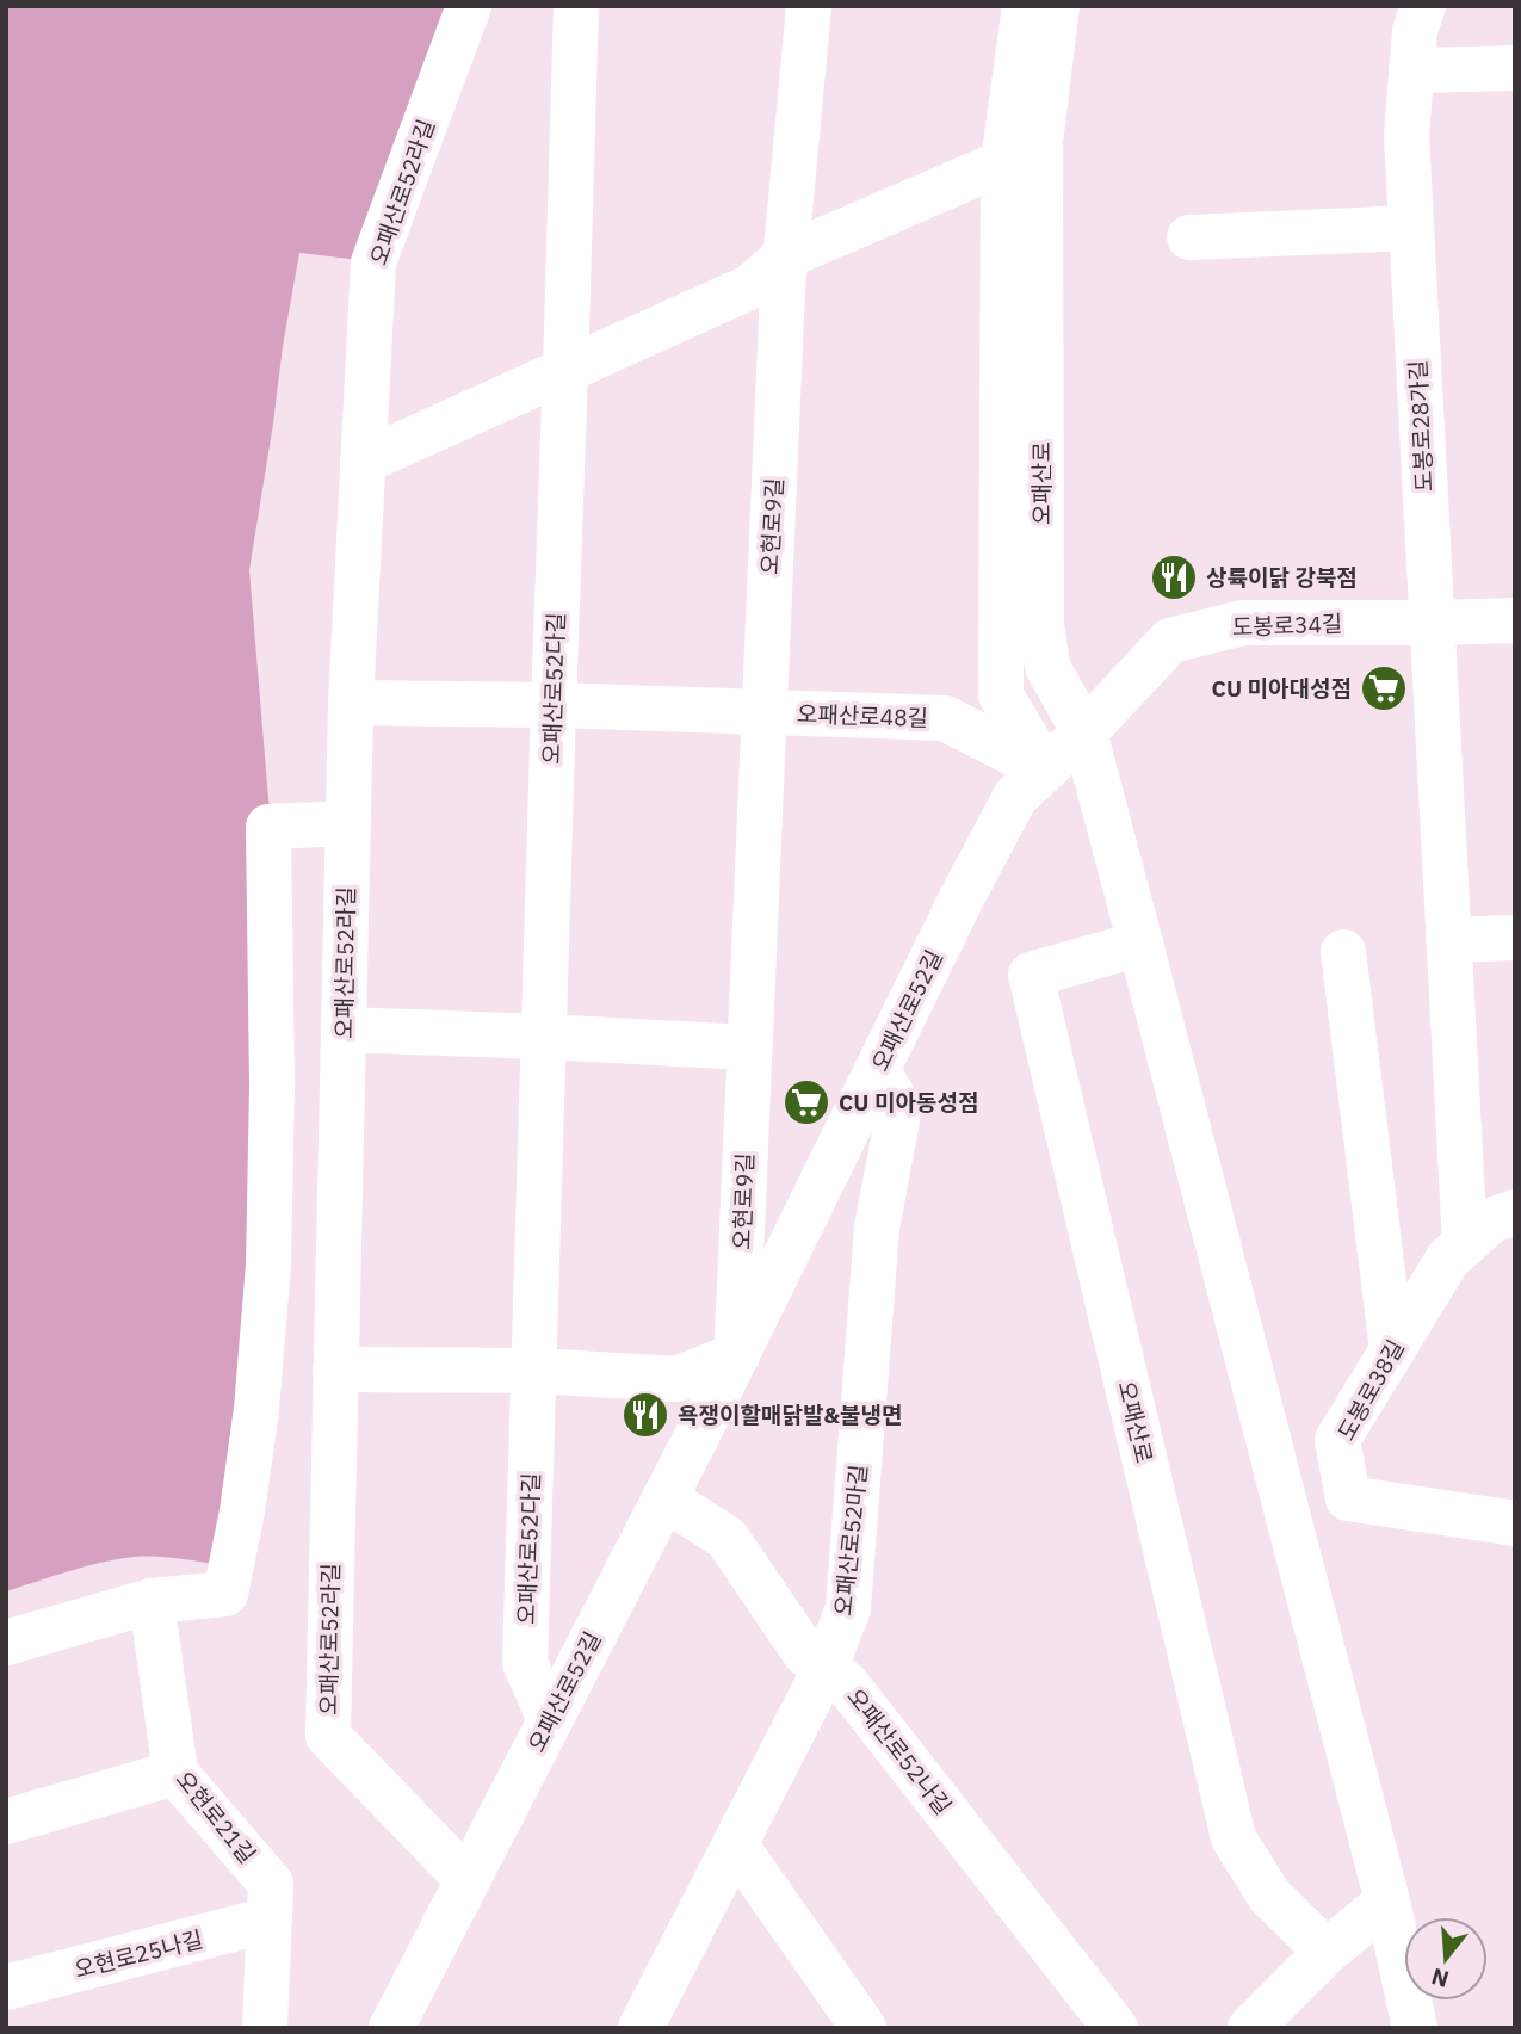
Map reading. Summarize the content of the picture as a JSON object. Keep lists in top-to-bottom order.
{
  "streets": {
    "street": [
      "오패산로52라길",
      "도봉로28가길",
      "오패산로",
      "오현로9길",
      "도봉로34길",
      "오패산로52다길",
      "오패산로48길",
      "오패산로52길",
      "도봉로38길",
      "오패산로52마길",
      "오패산로52나길",
      "오현로21길",
      "오현로25나길"
    ]
  },
  "crossings": [
    ["오패산로52라길", "오패산로48길"],
    ["오패산로52라길", "오패산로52길"],
    ["도봉로28가길", "도봉로34길"],
    ["오패산로", "도봉로34길"],
    ["오패산로", "오패산로52길"],
    ["오현로9길", "오패산로48길"],
    ["오현로9길", "오패산로52길"],
    ["도봉로34길", "오패산로52길"],
    ["오패산로52다길", "오패산로48길"],
    ["오패산로52다길", "오패산로52길"],
    ["오패산로48길", "오패산로52길"],
    ["오패산로52길", "오패산로52마길"],
    ["오패산로52길", "오패산로52나길"],
    ["오패산로52마길", "오패산로52나길"],
    ["오현로21길", "오현로25나길"]
  ],
  "places": {
    "restaurant": ["상륙이닭 강북점", "욕쟁이할매닭발&불냉면"],
    "supermarket": ["CU 미아대성점", "CU 미아동성점"]
  },
  "north": "bottom"
}
